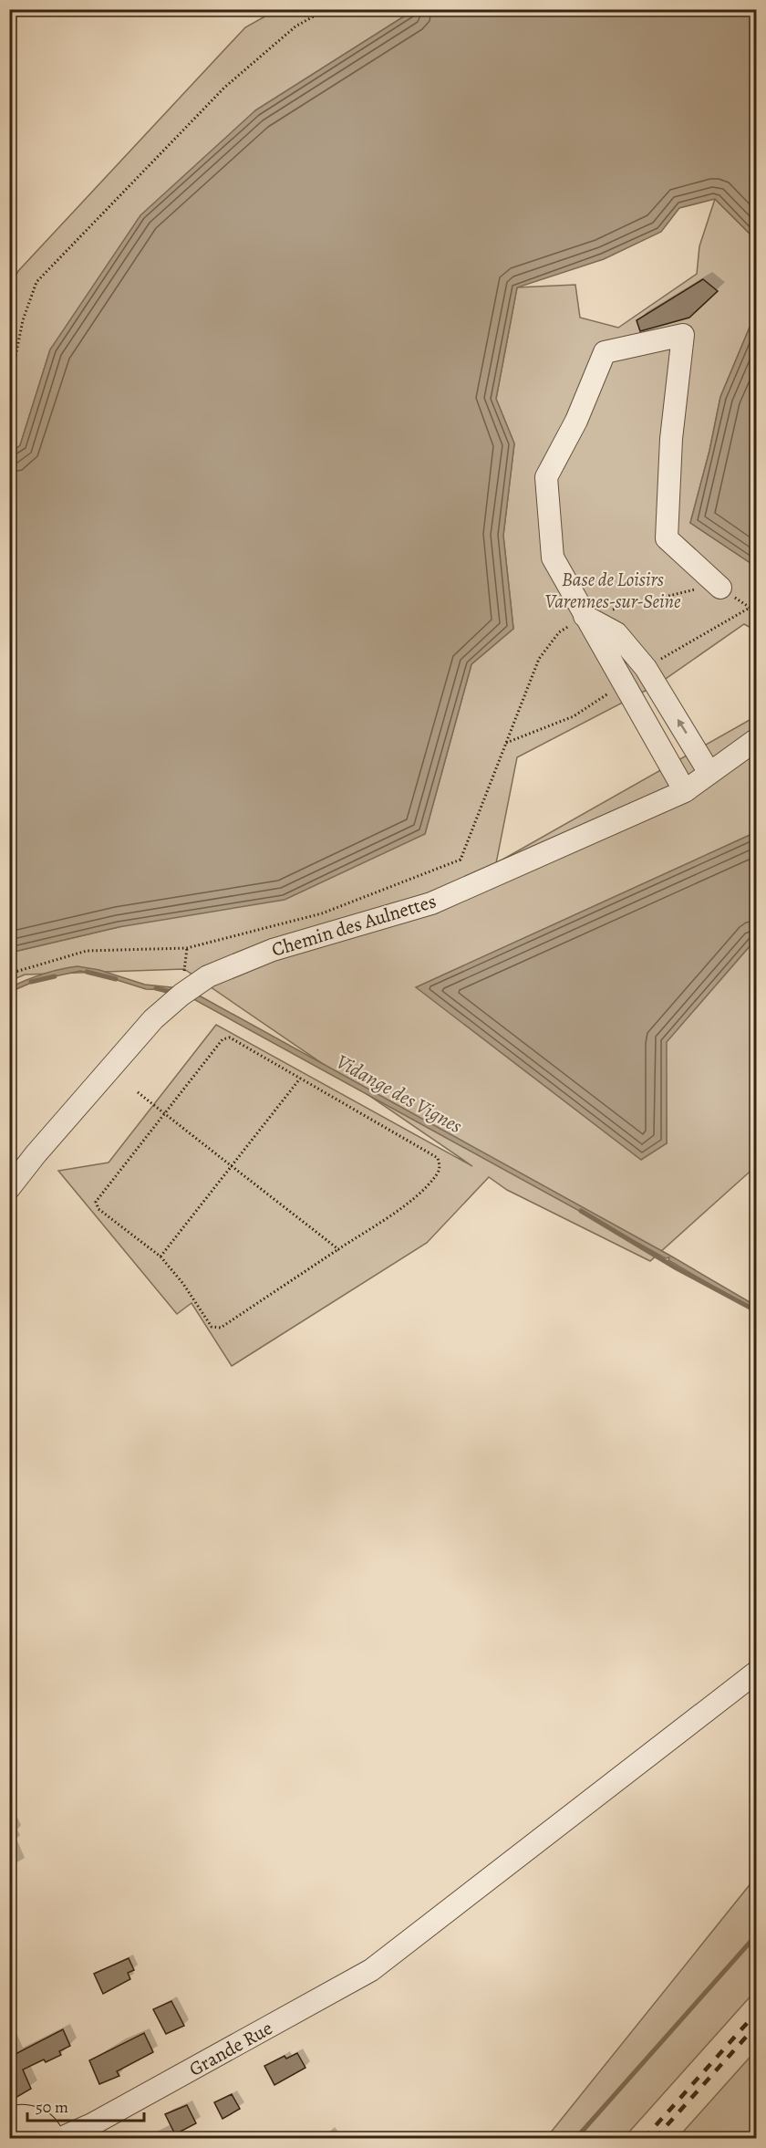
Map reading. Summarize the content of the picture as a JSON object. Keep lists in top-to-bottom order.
{
  "streets": {
    "street": ["Chemin des Aulnettes", "Grande Rue"]
  },
  "water": ["Vidange des Vignes"],
  "parks": ["Base de Loisirs Varennes-sur-Seine"],
  "scale_bar": "50 m"
}
